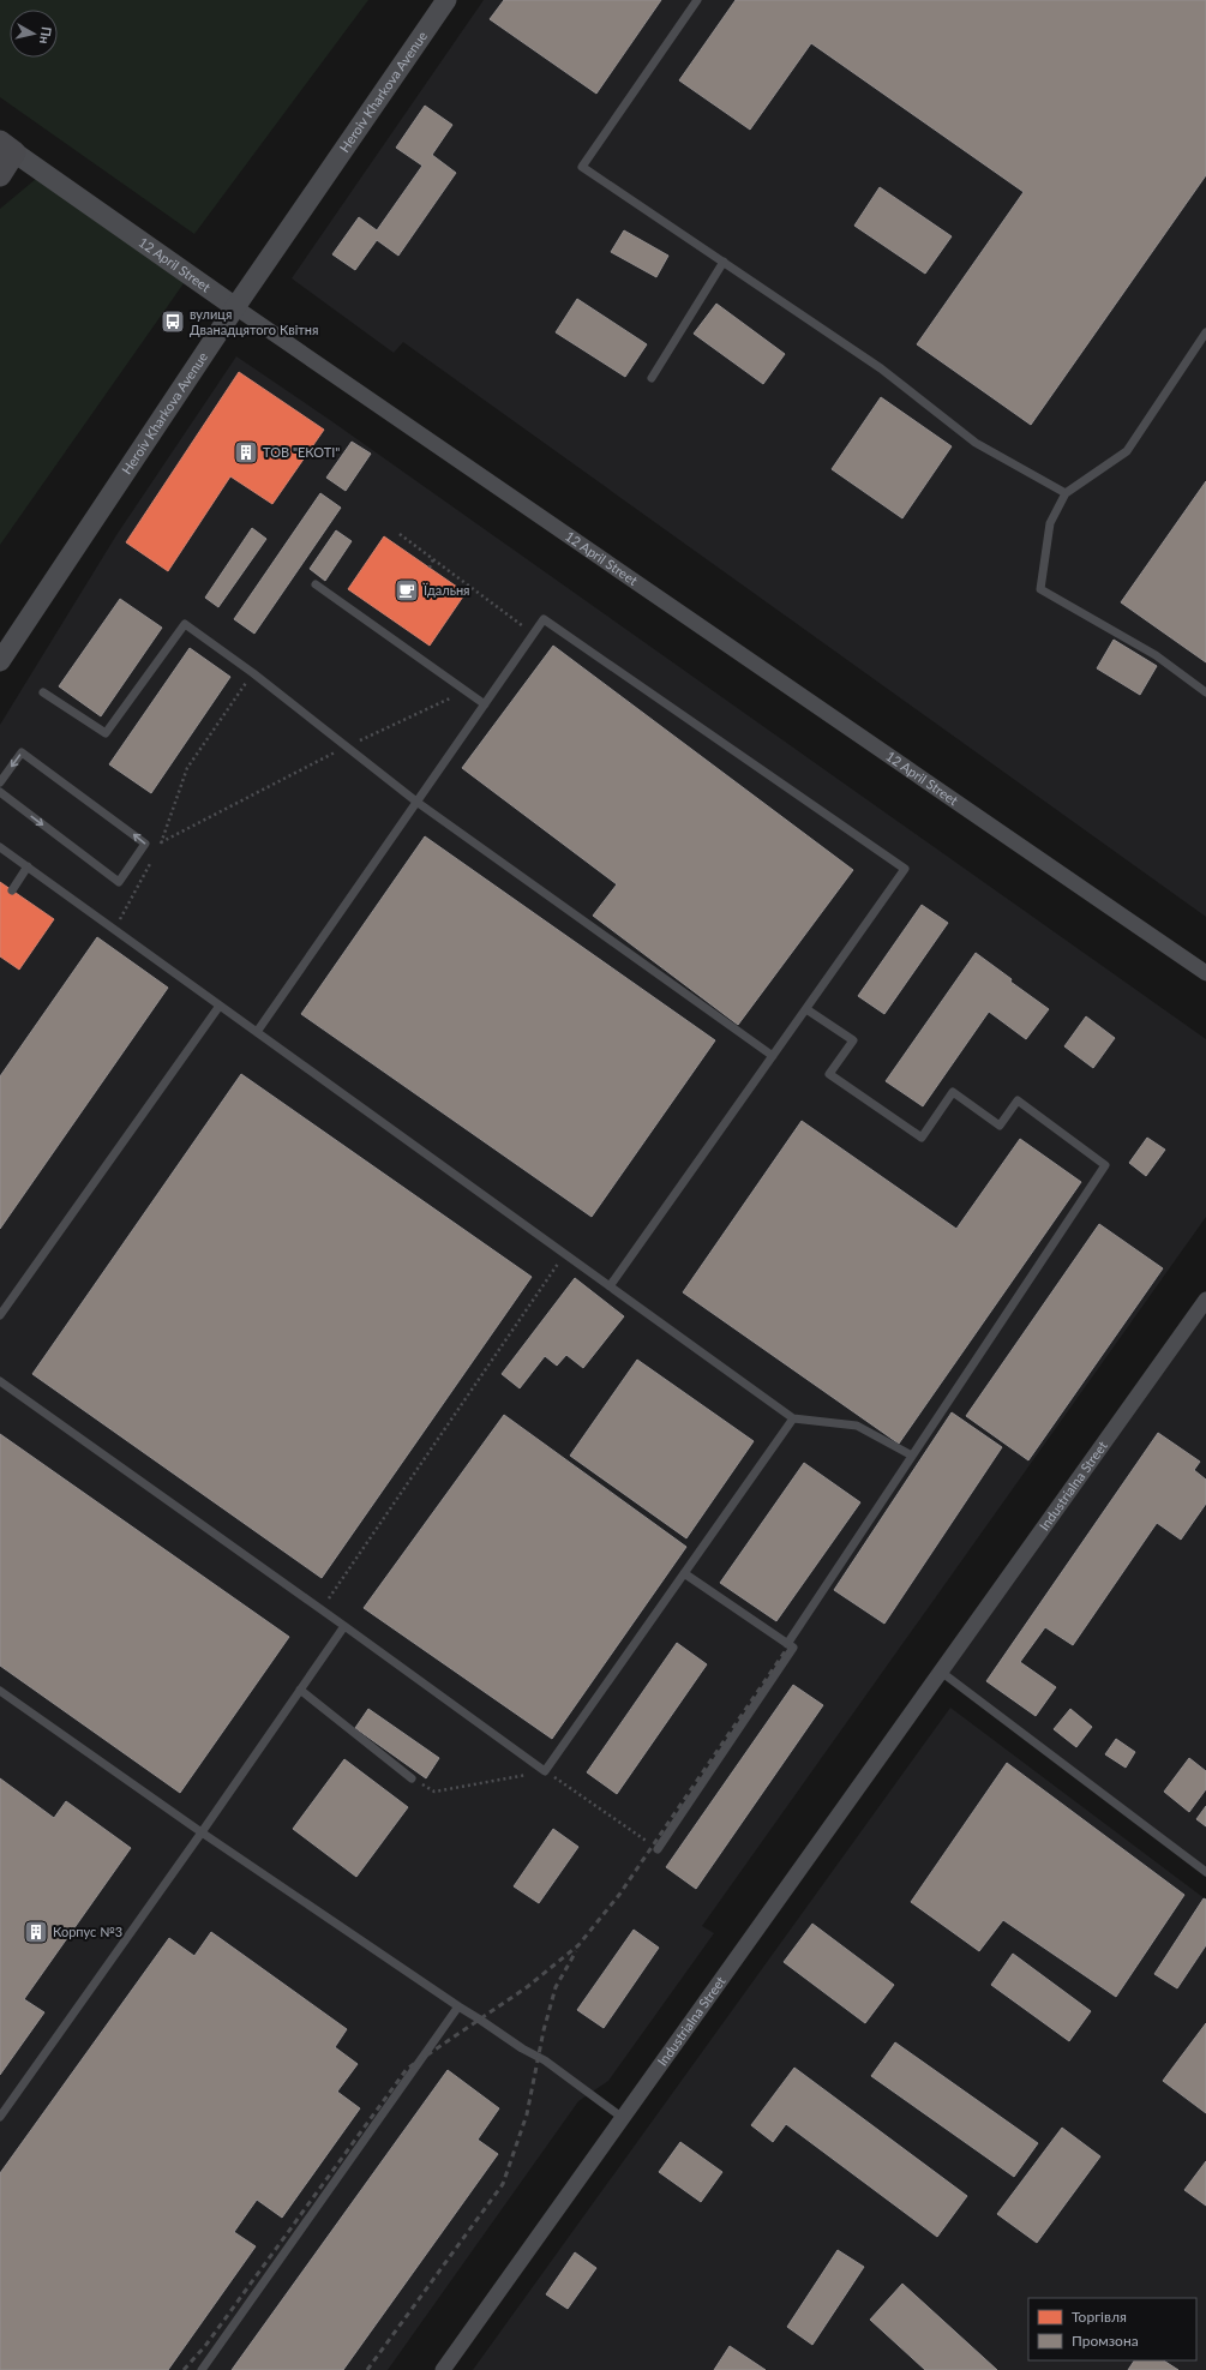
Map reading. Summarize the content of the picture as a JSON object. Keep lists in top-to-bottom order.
{
  "streets": {
    "street": ["Heroiv Kharkova Avenue", "12 April Street", "Industrialna Street"]
  },
  "crossings": [
    ["Heroiv Kharkova Avenue", "12 April Street"]
  ],
  "places": {
    "bus stop": ["вулиця Дванадцятого Квітня"],
    "building": ["ТОВ \"ЕКОТI\"", "Корпус №3"],
    "cafe": ["Їдальня"]
  },
  "legend": ["Торгівля", "Промзона"],
  "north": "right"
}
